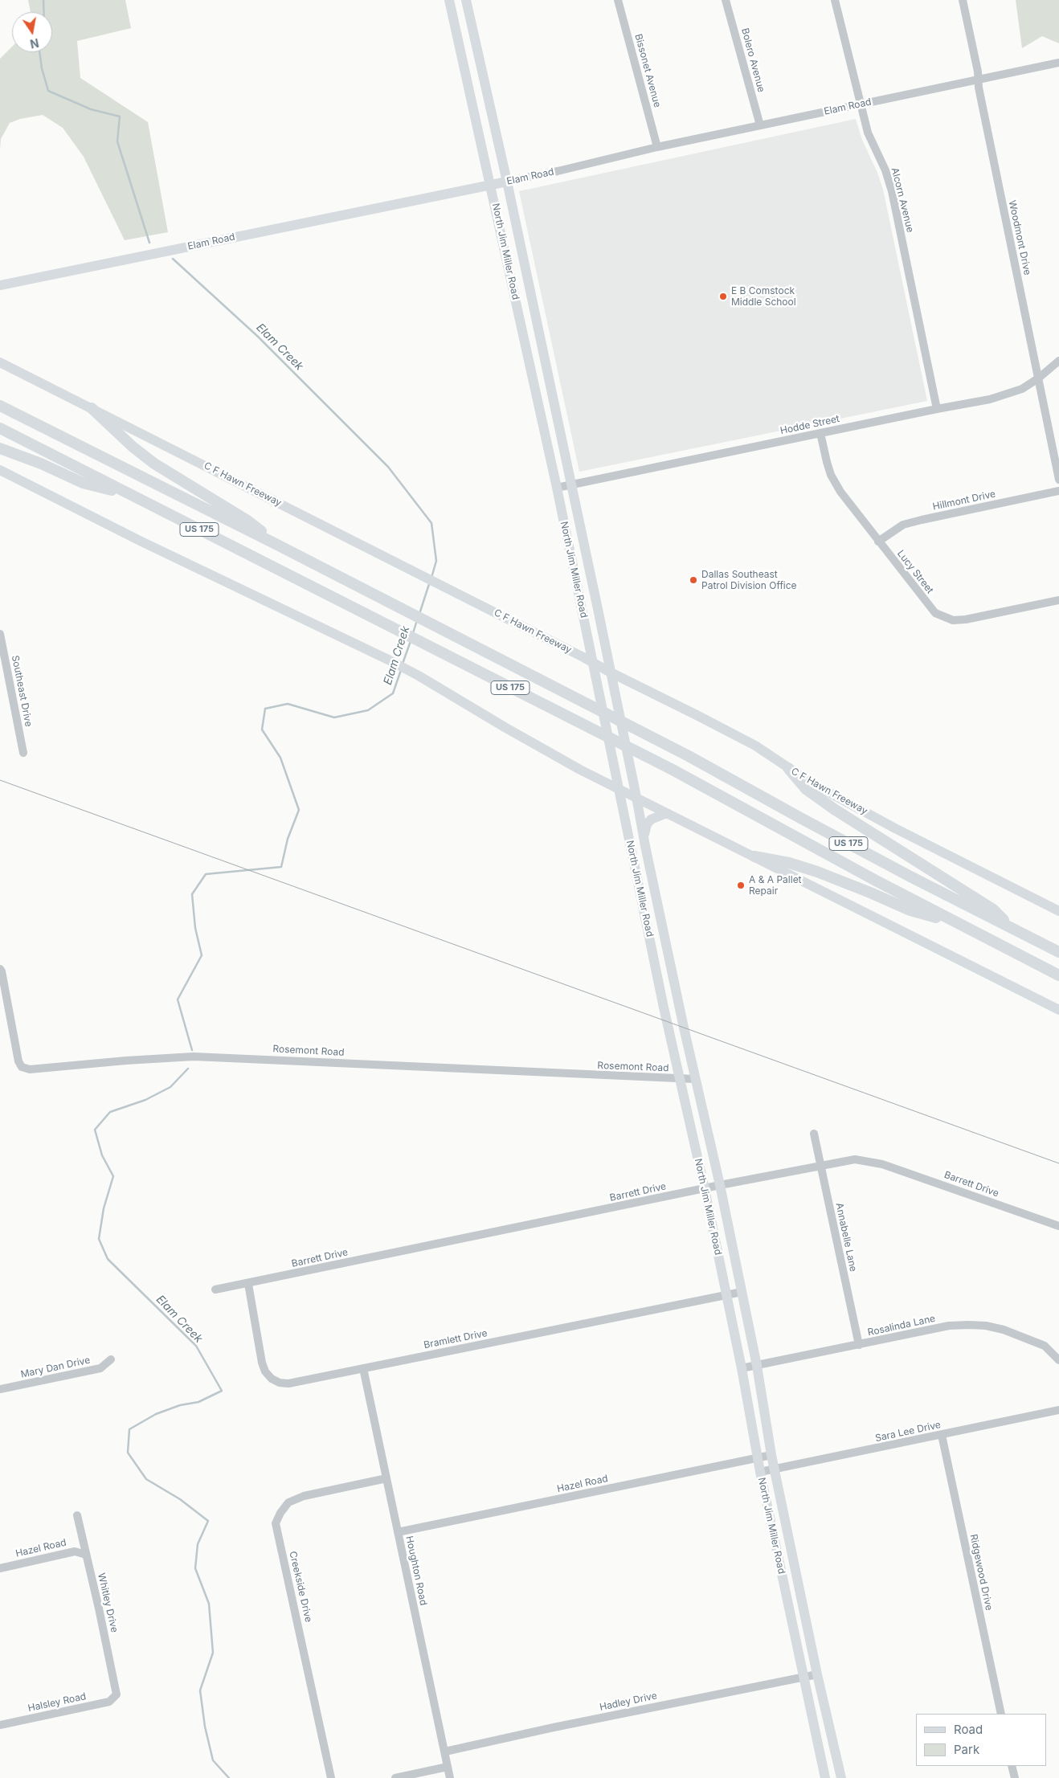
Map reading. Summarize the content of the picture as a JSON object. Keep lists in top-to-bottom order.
{
  "streets": {
    "highway": ["US 175"],
    "main road": ["Elam Road", "North Jim Miller Road", "C F Hawn Freeway"],
    "street": [
      "Bolero Avenue",
      "Bissonet Avenue",
      "Alcorn Avenue",
      "Woodmont Drive",
      "Hodde Street",
      "Hillmont Drive",
      "Lucy Street",
      "Southeast Drive",
      "Rosemont Road",
      "Barrett Drive",
      "Annabelle Lane",
      "Rosalinda Lane",
      "Bramlett Drive",
      "Mary Dan Drive",
      "Sara Lee Drive",
      "Hazel Road",
      "Houghton Road",
      "Ridgewood Drive",
      "Creekside Drive",
      "Whitley Drive",
      "Hadley Drive",
      "Halsley Road"
    ]
  },
  "crossings": [
    ["Bolero Avenue", "Elam Road"],
    ["Bissonet Avenue", "Elam Road"],
    ["Elam Road", "Alcorn Avenue"],
    ["Elam Road", "Woodmont Drive"],
    ["Elam Road", "North Jim Miller Road"],
    ["Alcorn Avenue", "Hodde Street"],
    ["Woodmont Drive", "Hodde Street"],
    ["North Jim Miller Road", "Hodde Street"],
    ["North Jim Miller Road", "C F Hawn Freeway"],
    ["North Jim Miller Road", "Rosemont Road"],
    ["North Jim Miller Road", "Barrett Drive"],
    ["North Jim Miller Road", "Rosalinda Lane"],
    ["North Jim Miller Road", "Bramlett Drive"],
    ["North Jim Miller Road", "Sara Lee Drive"],
    ["North Jim Miller Road", "Hazel Road"],
    ["North Jim Miller Road", "Hadley Drive"],
    ["Hodde Street", "Lucy Street"],
    ["Hillmont Drive", "Lucy Street"],
    ["Barrett Drive", "Annabelle Lane"],
    ["Barrett Drive", "Bramlett Drive"],
    ["Annabelle Lane", "Rosalinda Lane"],
    ["Bramlett Drive", "Houghton Road"],
    ["Sara Lee Drive", "Ridgewood Drive"],
    ["Hazel Road", "Houghton Road"],
    ["Hazel Road", "Whitley Drive"],
    ["Houghton Road", "Creekside Drive"],
    ["Houghton Road", "Hadley Drive"],
    ["Whitley Drive", "Halsley Road"]
  ],
  "water": ["Elam Creek"],
  "places": ["E B Comstock Middle School", "Dallas Southeast Patrol Division Office", "A & A Pallet Repair"],
  "legend": ["Road", "Park"],
  "north": "bottom"
}
